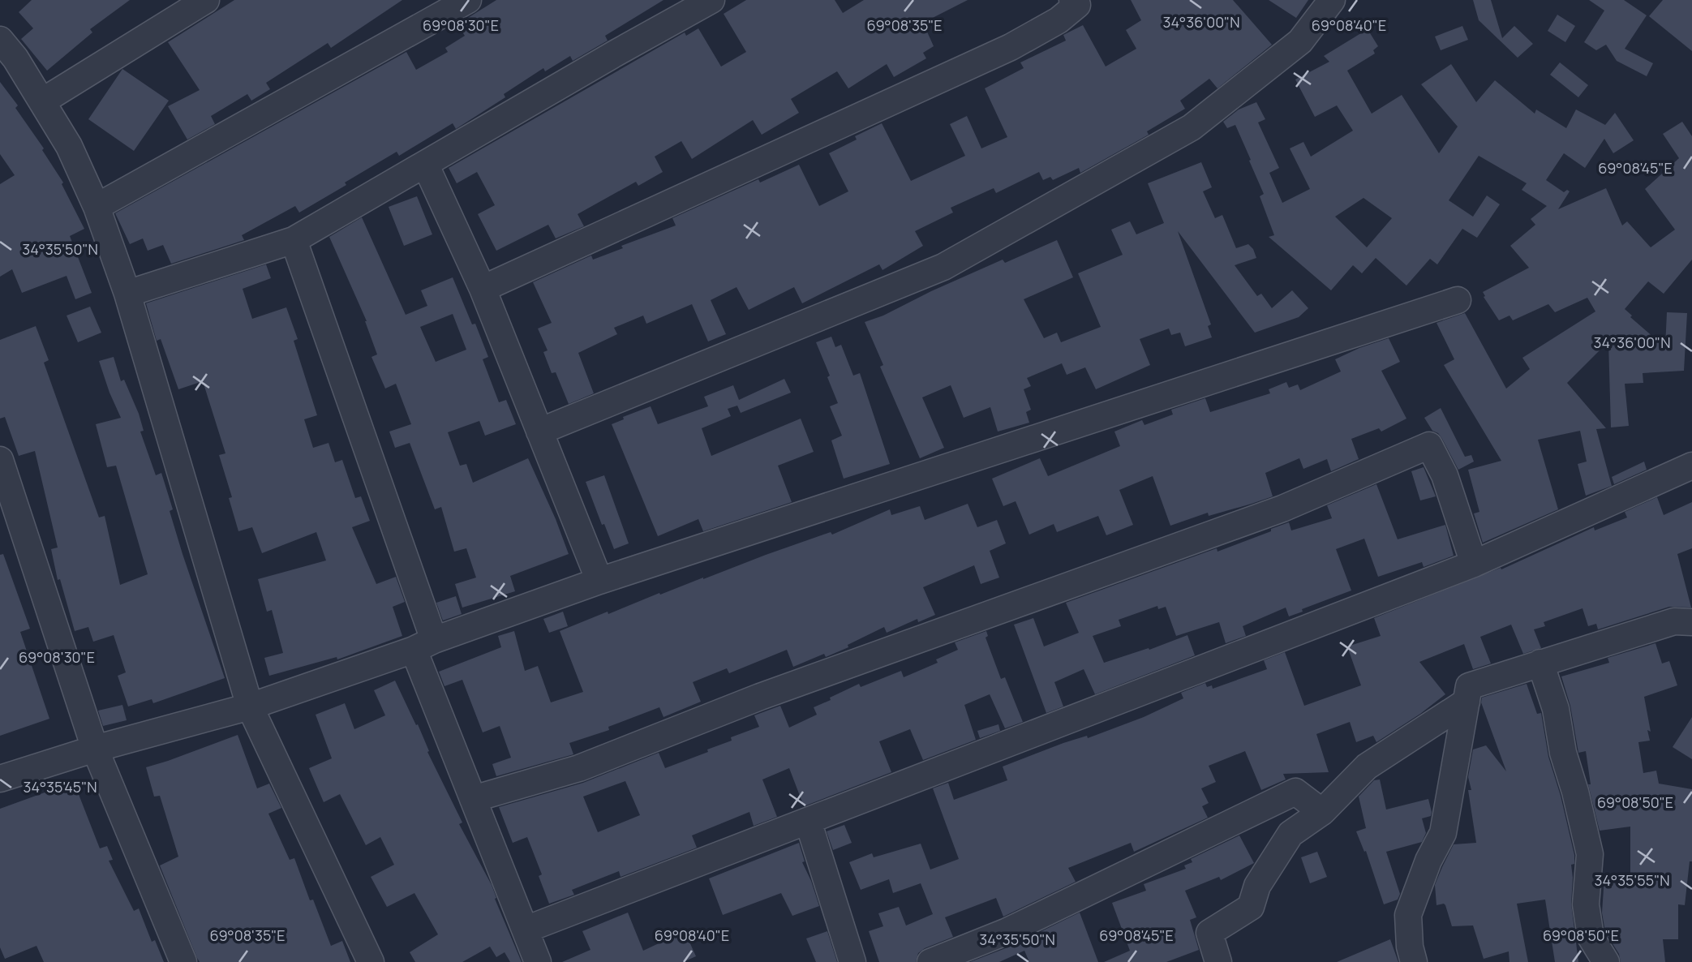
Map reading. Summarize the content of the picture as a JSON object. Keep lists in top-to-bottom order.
{
  "coordinates": [
    "34°36'00\"N",
    "69°08'30\"E",
    "69°08'35\"E",
    "69°08'40\"E",
    "69°08'45\"E",
    "34°35'50\"N",
    "34°35'45\"N",
    "69°08'50\"E",
    "34°35'55\"N"
  ]
}
